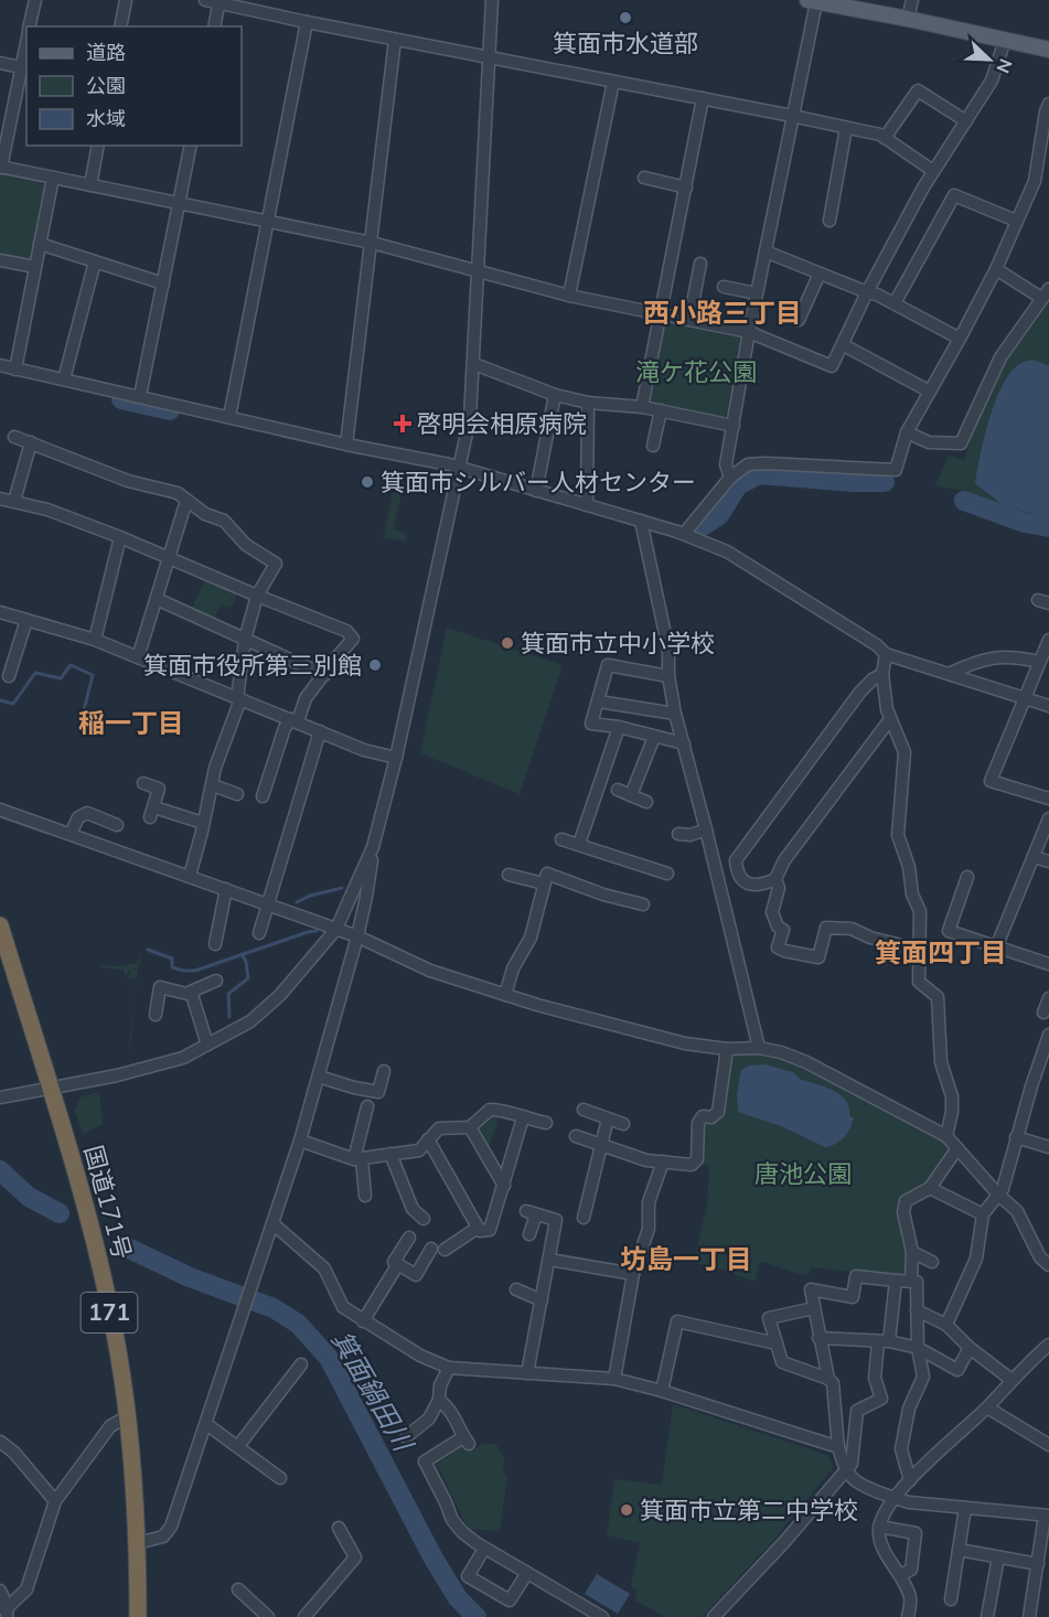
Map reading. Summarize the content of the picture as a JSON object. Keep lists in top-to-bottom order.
{
  "streets": {
    "highway": ["国道171号", "171"]
  },
  "districts": [
    "西小路三丁目",
    "稲一丁目",
    "箕面四丁目",
    "坊島一丁目"
  ],
  "water": ["箕面鍋田川"],
  "parks": ["滝ケ花公園", "唐池公園"],
  "places": {
    "other": [
      "箕面市水道部",
      "箕面市シルバー人材センター",
      "箕面市立中小学校",
      "箕面市役所第三別館",
      "箕面市立第二中学校"
    ],
    "health": ["啓明会相原病院"]
  },
  "legend": ["道路", "公園", "水域"],
  "north": "bottom right"
}
